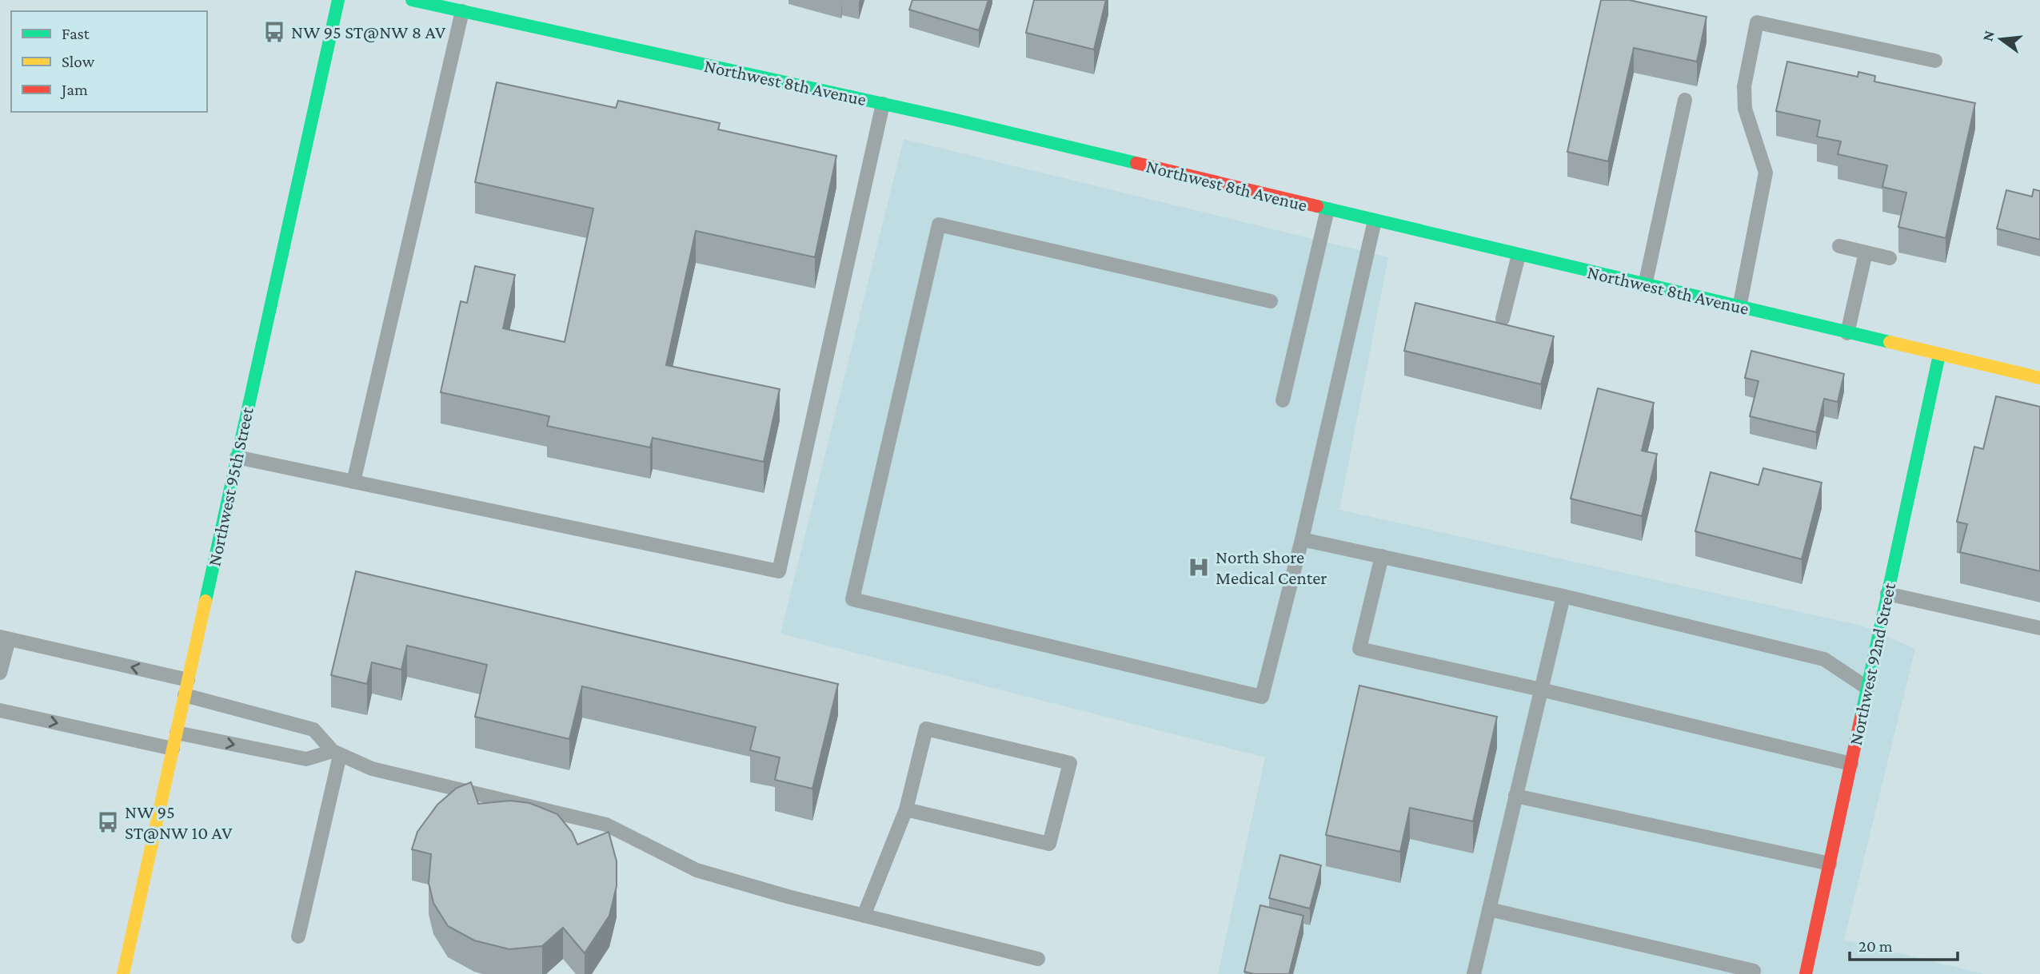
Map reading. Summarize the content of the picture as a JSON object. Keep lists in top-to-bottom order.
{
  "streets": {
    "street": ["Northwest 8th Avenue", "Northwest 95th Street", "Northwest 92nd Street"]
  },
  "crossings": [
    ["Northwest 8th Avenue", "Northwest 92nd Street"]
  ],
  "places": {
    "bus stop": ["NW 95 ST@NW 8 AV", "NW 95 ST@NW 10 AV"],
    "hospital": ["North Shore Medical Center"]
  },
  "legend": ["Fast", "Slow", "Jam"],
  "scale_bar": "20 m",
  "north": "left"
}
